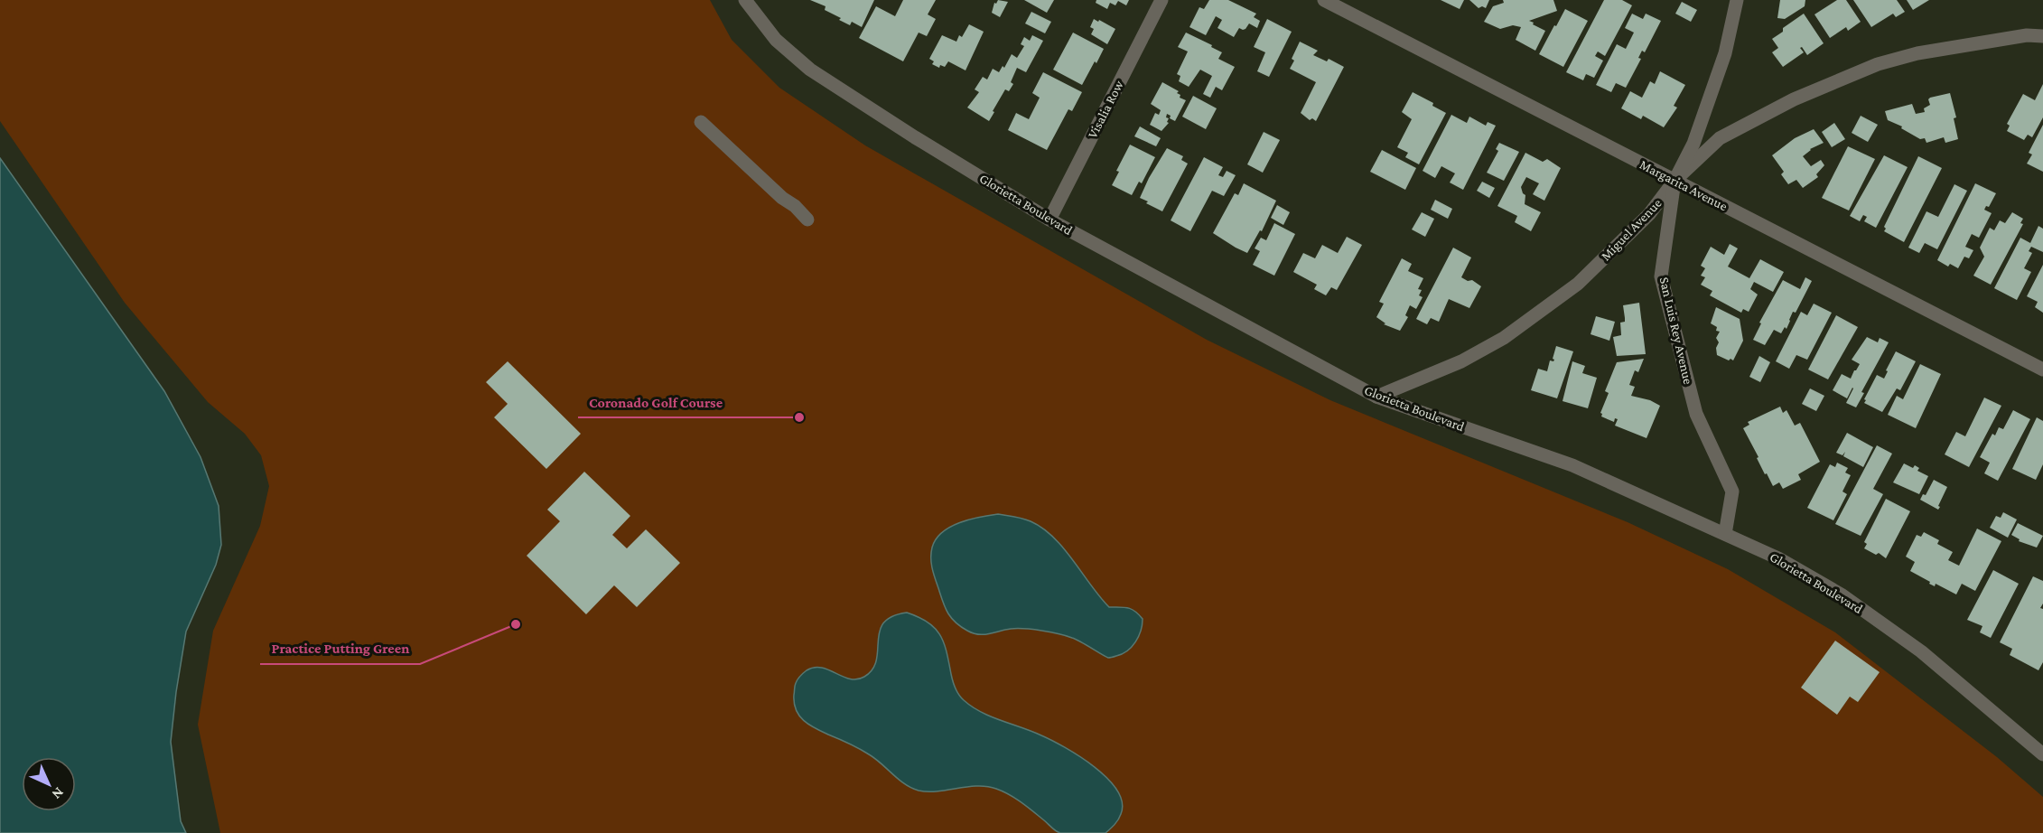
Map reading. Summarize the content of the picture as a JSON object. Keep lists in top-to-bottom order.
{
  "streets": {
    "street": [
      "Visalia Row",
      "Margarita Avenue",
      "Glorietta Boulevard",
      "Miguel Avenue",
      "San Luis Rey Avenue"
    ]
  },
  "crossings": [
    ["Visalia Row", "Glorietta Boulevard"],
    ["Margarita Avenue", "Miguel Avenue"],
    ["Margarita Avenue", "San Luis Rey Avenue"],
    ["Glorietta Boulevard", "Miguel Avenue"],
    ["Glorietta Boulevard", "San Luis Rey Avenue"],
    ["Miguel Avenue", "San Luis Rey Avenue"]
  ],
  "places": ["Coronado Golf Course", "Practice Putting Green"],
  "north": "bottom right"
}
